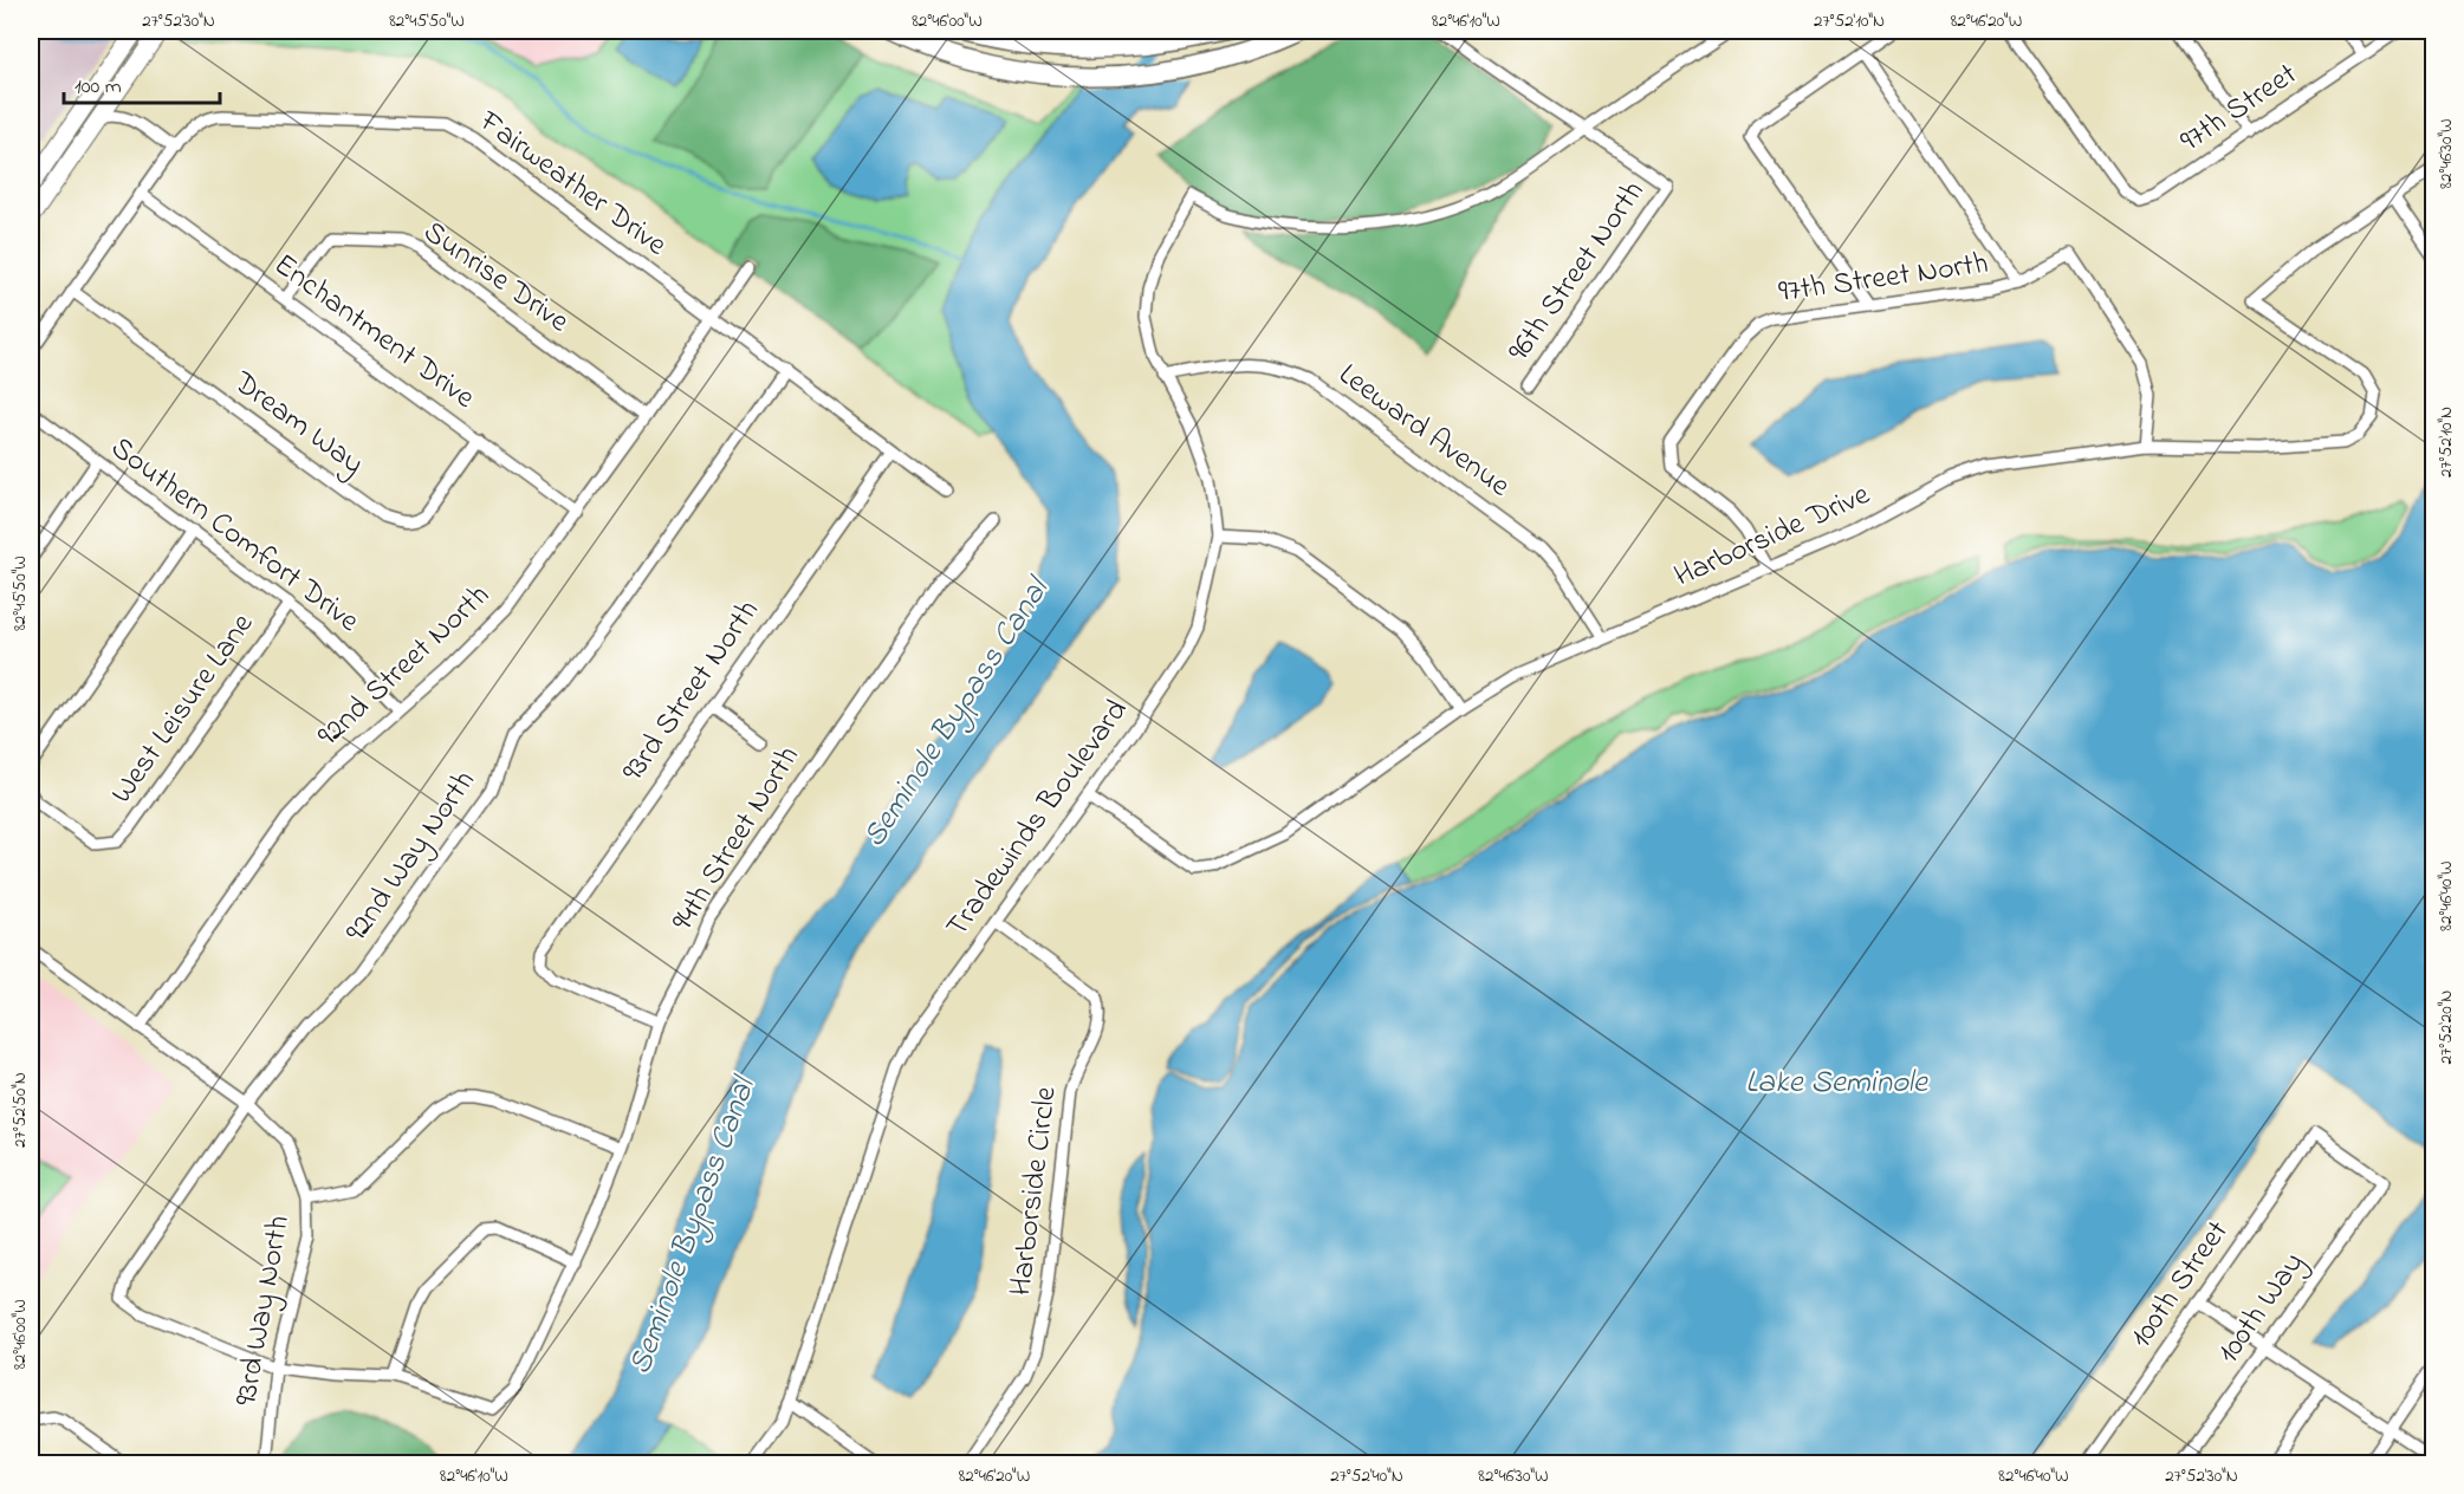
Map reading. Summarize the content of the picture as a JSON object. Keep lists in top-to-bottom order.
{
  "streets": {
    "street": [
      "97th Street",
      "Fairweather Drive",
      "96th Street North",
      "Sunrise Drive",
      "97th Street North",
      "Enchantment Drive",
      "Dream Way",
      "Leeward Avenue",
      "Southern Comfort Drive",
      "Harborside Drive",
      "92nd Street North",
      "93rd Street North",
      "West Leisure Lane",
      "Tradewinds Boulevard",
      "94th Street North",
      "92nd Way North",
      "Harborside Circle",
      "100th Street",
      "100th Way",
      "93rd Way North"
    ]
  },
  "crossings": [
    ["Fairweather Drive", "Enchantment Drive"],
    ["Fairweather Drive", "Dream Way"],
    ["Fairweather Drive", "92nd Street North"],
    ["Fairweather Drive", "93rd Street North"],
    ["Fairweather Drive", "92nd Way North"],
    ["96th Street North", "Tradewinds Boulevard"],
    ["Sunrise Drive", "Enchantment Drive"],
    ["Sunrise Drive", "92nd Street North"],
    ["97th Street North", "Harborside Drive"],
    ["Enchantment Drive", "Dream Way"],
    ["Enchantment Drive", "92nd Street North"],
    ["Leeward Avenue", "Harborside Drive"],
    ["Leeward Avenue", "Tradewinds Boulevard"],
    ["Southern Comfort Drive", "92nd Street North"],
    ["Southern Comfort Drive", "West Leisure Lane"],
    ["Harborside Drive", "Tradewinds Boulevard"],
    ["92nd Street North", "93rd Way North"],
    ["93rd Street North", "94th Street North"],
    ["Tradewinds Boulevard", "Harborside Circle"],
    ["92nd Way North", "93rd Way North"],
    ["100th Street", "100th Way"]
  ],
  "water": ["Seminole Bypass Canal", "Lake Seminole"],
  "scale_bar": "100 m",
  "coordinates": [
    "27°52'30\"N",
    "82°45'50\"W",
    "82°46'00\"W",
    "82°46'10\"W",
    "27°52'10\"N",
    "82°46'20\"W",
    "82°46'30\"W",
    "82°46'40\"W",
    "27°52'20\"N",
    "27°52'50\"N",
    "27°52'40\"N"
  ]
}
